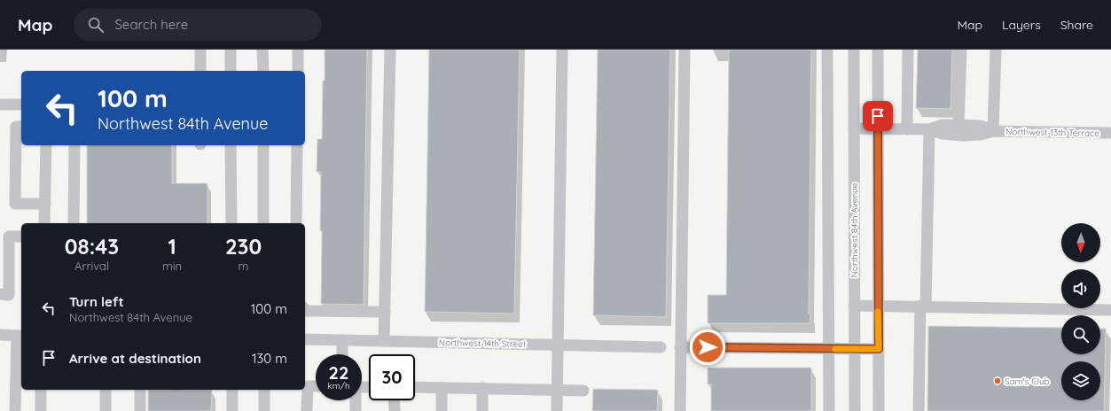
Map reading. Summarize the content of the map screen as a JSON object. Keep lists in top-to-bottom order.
{
  "streets": {
    "street": ["Northwest 13th Terrace", "Northwest 84th Avenue", "Northwest 14th Street"]
  },
  "crossings": [
    ["Northwest 13th Terrace", "Northwest 84th Avenue"]
  ],
  "places": ["Sam's Club"],
  "north": "bottom",
  "page": {
    "header": "Map",
    "search": "Search here",
    "nav": ["Map", "Layers", "Share"],
    "turn": ["100 m", "Northwest 84th Avenue"],
    "eta": [
      "08:43",
      "Arrival",
      "1",
      "min",
      "230",
      "m"
    ],
    "list": [
      {
        "name": "Turn left",
        "note": "Northwest 84th Avenue",
        "value": "100 m"
      },
      {
        "name": "Arrive at destination",
        "value": "130 m"
      }
    ],
    "speed": "22 km/h",
    "limit": "30"
  }
}
